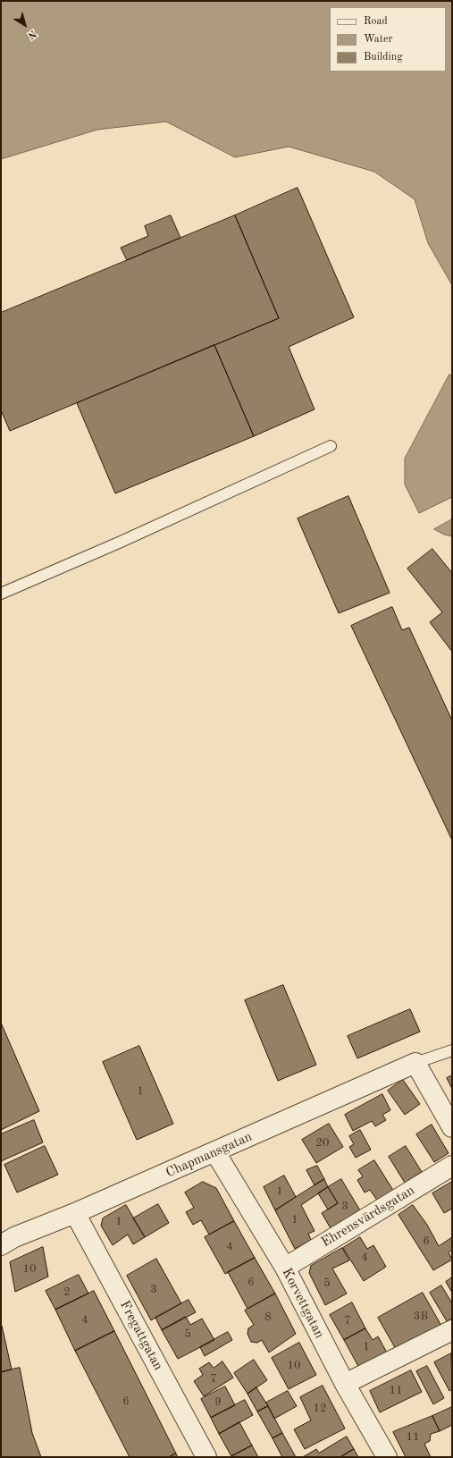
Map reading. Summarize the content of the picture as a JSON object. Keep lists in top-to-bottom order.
{
  "streets": {
    "street": [
      "Chapmansgatan",
      "Ehrensvärdsgatan",
      "Korvettgatan",
      "Fregattgatan"
    ]
  },
  "crossings": [
    ["Chapmansgatan", "Korvettgatan"],
    ["Chapmansgatan", "Fregattgatan"],
    ["Ehrensvärdsgatan", "Korvettgatan"]
  ],
  "house_numbers": [
    "1",
    "20",
    "1",
    "3",
    "1",
    "1",
    "6",
    "4",
    "4",
    "10",
    "6",
    "5",
    "3",
    "2",
    "3B",
    "8",
    "4",
    "7",
    "5",
    "1",
    "10",
    "7",
    "11",
    "6",
    "9",
    "12",
    "11"
  ],
  "legend": ["Road", "Water", "Building"],
  "north": "bottom right"
}
